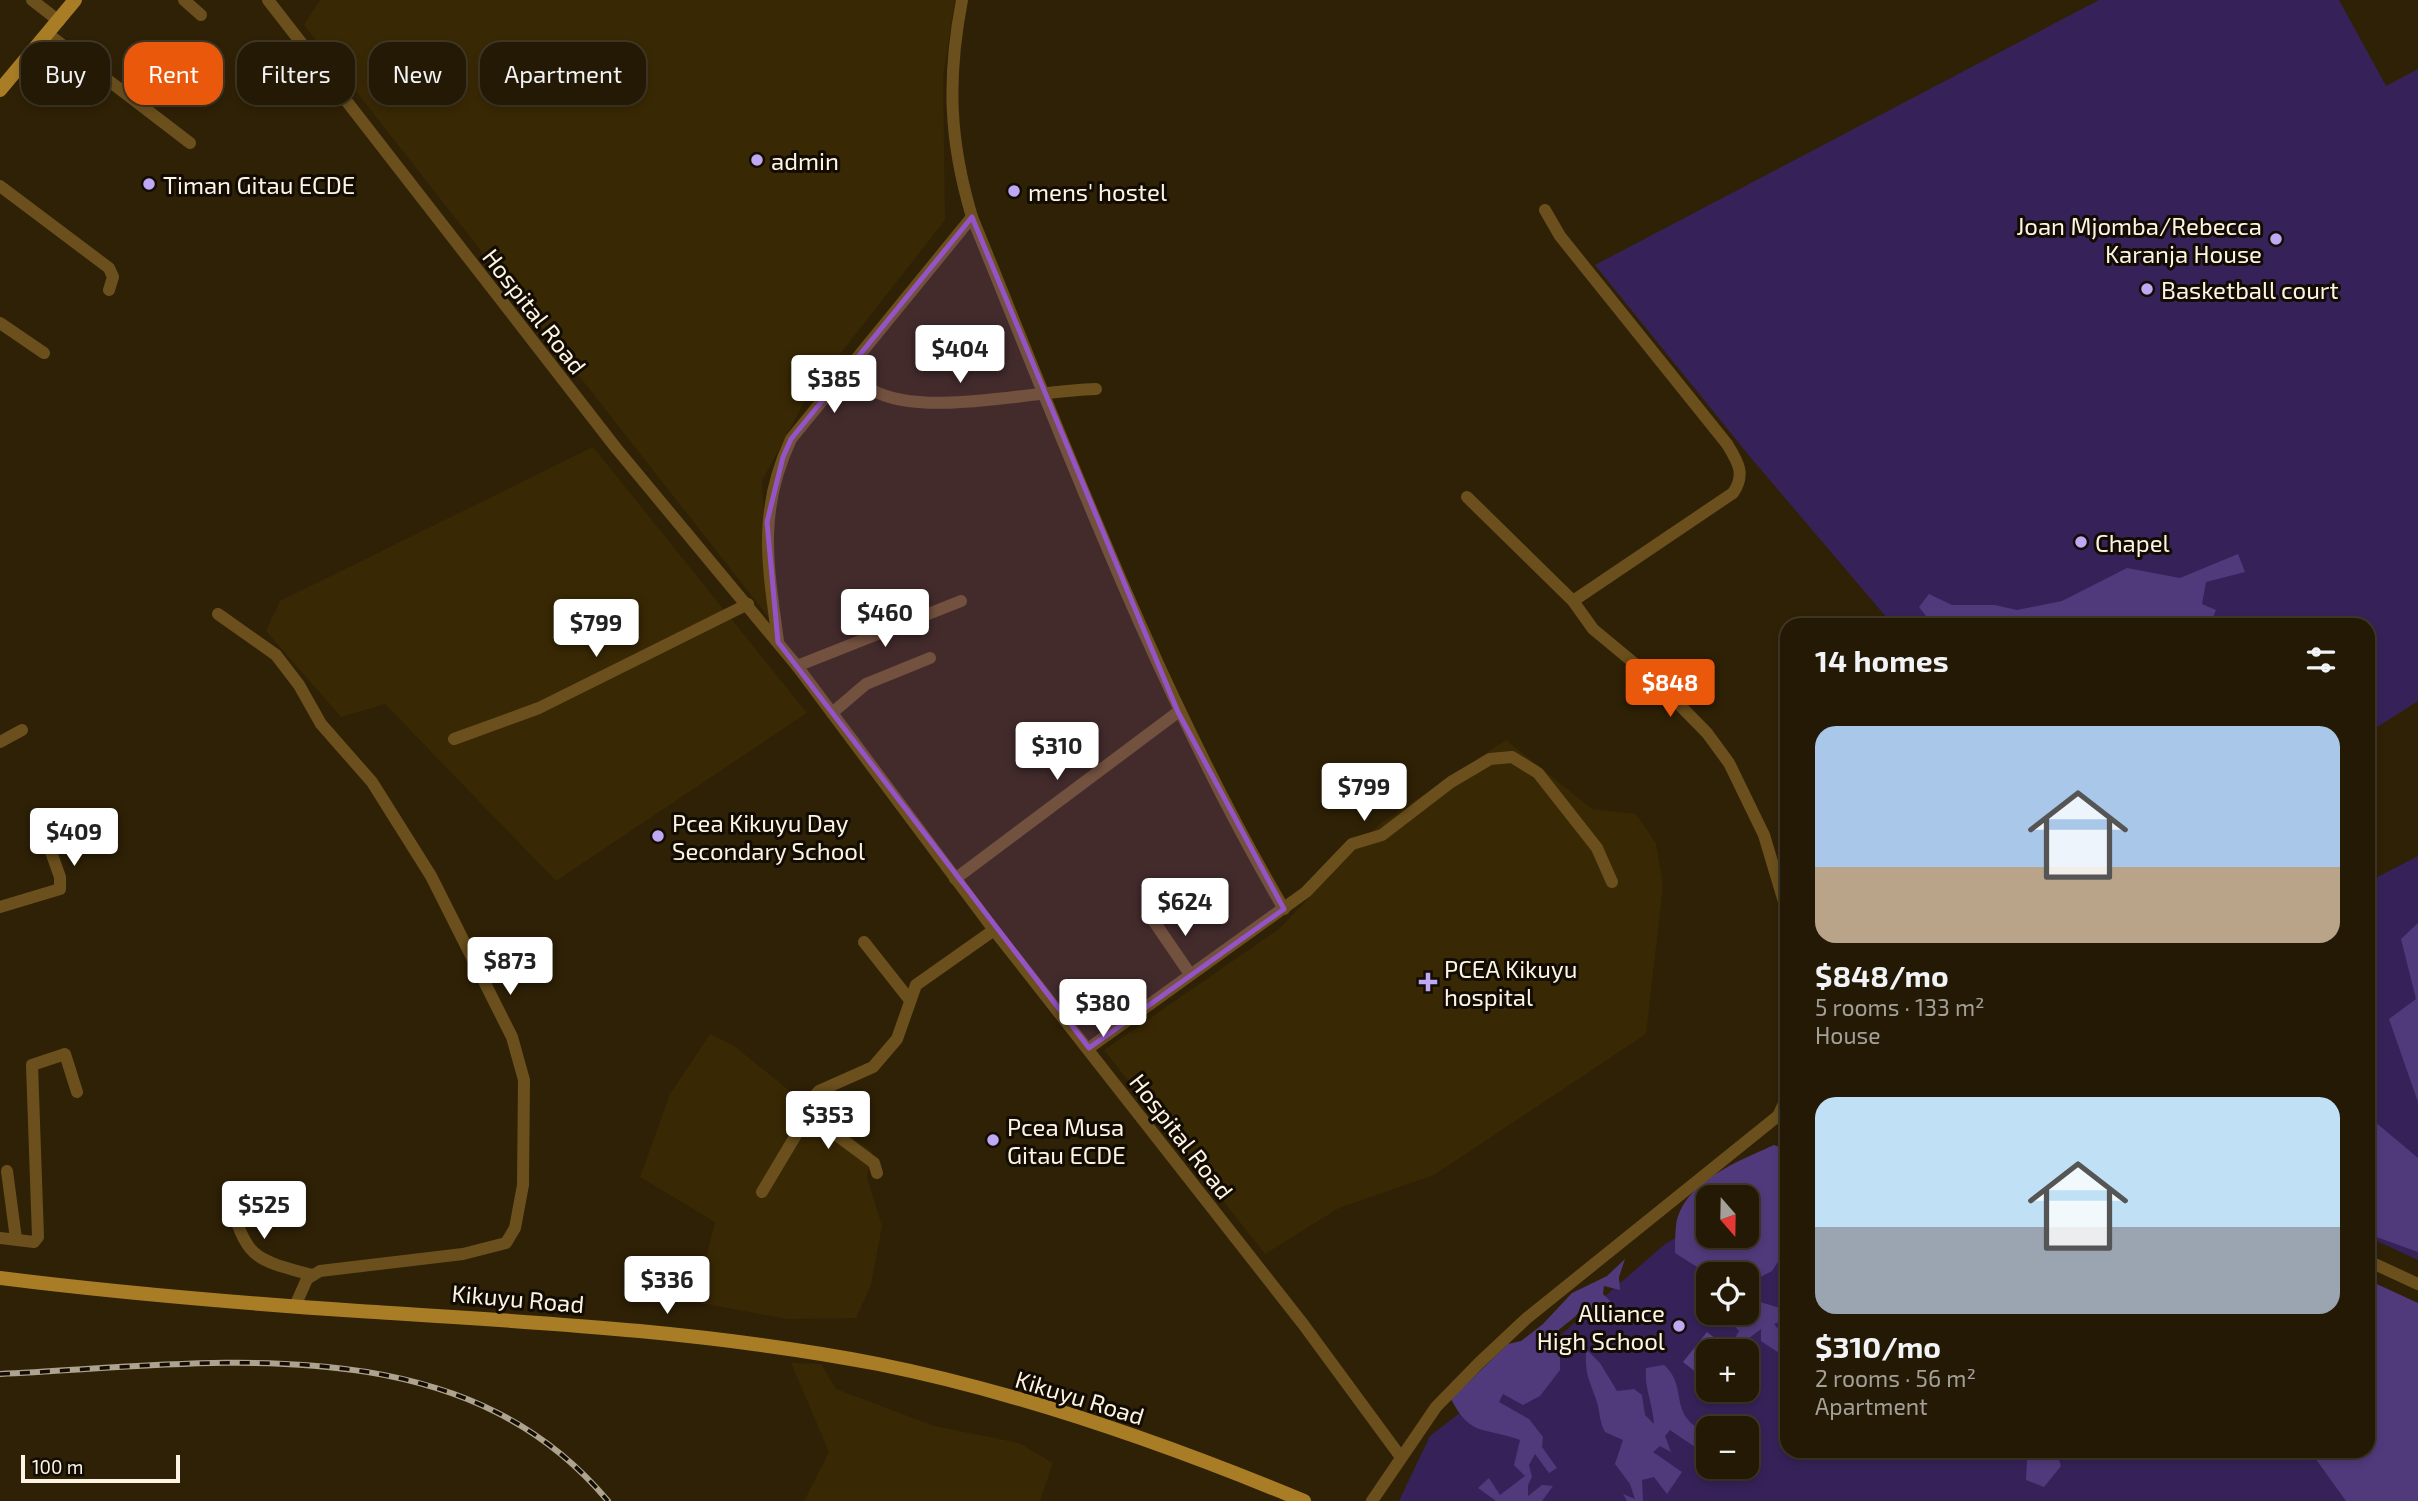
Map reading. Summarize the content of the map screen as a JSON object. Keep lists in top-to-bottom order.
{
  "streets": {
    "main road": ["Kikuyu Road"],
    "street": ["Hospital Road"]
  },
  "places": {
    "other": [
      "admin",
      "Timan Gitau ECDE",
      "mens' hostel",
      "Joan Mjomba/Rebecca Karanja House",
      "Basketball court",
      "Chapel",
      "Pcea Kikuyu Day Secondary School",
      "Pcea Musa Gitau ECDE",
      "Alliance High School"
    ],
    "health": ["PCEA Kikuyu hospital"]
  },
  "scale_bar": "100 m",
  "north": "bottom",
  "page": {
    "chip": [
      "Buy",
      "Rent",
      "Filters",
      "New",
      "Apartment"
    ],
    "price": [
      "$404",
      "$385",
      "$460",
      "$799",
      "$848",
      "$310",
      "$799",
      "$409",
      "$624",
      "$873",
      "$380",
      "$353",
      "$525",
      "$336"
    ],
    "heading": "14 homes",
    "list": [
      {
        "name": "$848/mo",
        "note": "5 rooms · 133 m² · House"
      },
      {
        "name": "$310/mo",
        "note": "2 rooms · 56 m² · Apartment"
      }
    ],
    "map_buttons": ["+", "−"],
    "scale": "100 m"
  }
}
